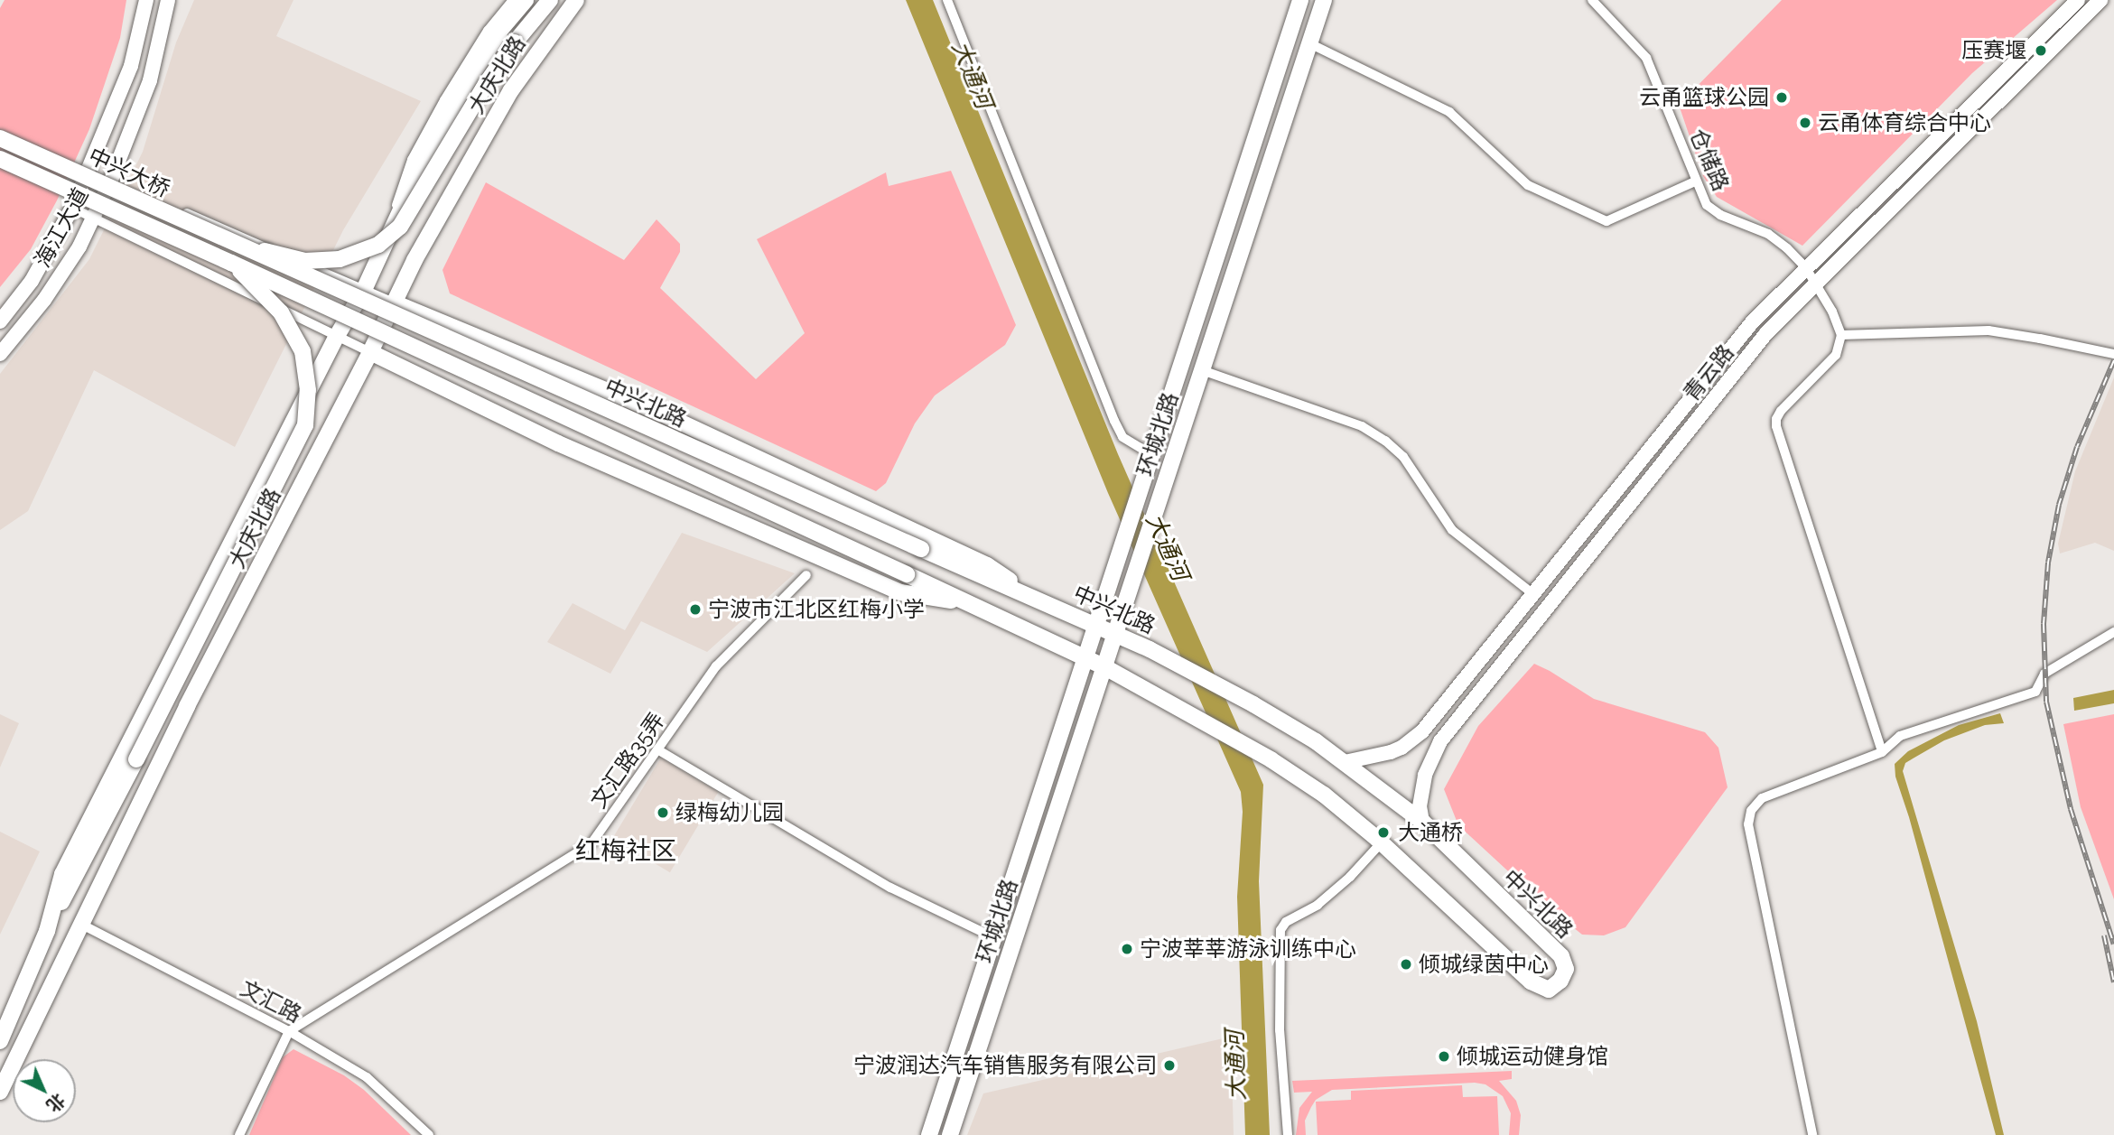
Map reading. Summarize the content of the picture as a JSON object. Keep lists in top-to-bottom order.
{
  "streets": {
    "main road": [
      "大庆北路",
      "中兴大桥",
      "中兴北路",
      "环城北路"
    ],
    "street": [
      "仓储路",
      "海江大道",
      "青云路",
      "文汇路35弄",
      "文汇路"
    ]
  },
  "crossings": [
    ["大庆北路", "文汇路"],
    ["仓储路", "青云路"],
    ["中兴大桥", "中兴北路"],
    ["青云路", "中兴北路"],
    ["中兴北路", "环城北路"],
    ["文汇路35弄", "文汇路"]
  ],
  "districts": ["红梅社区"],
  "water": ["大通河"],
  "places": [
    "压赛堰",
    "云甬篮球公园",
    "云甬体育综合中心",
    "宁波市江北区红梅小学",
    "绿梅幼儿园",
    "大通桥",
    "宁波莘莘游泳训练中心",
    "倾城绿茵中心",
    "倾城运动健身馆",
    "宁波润达汽车销售服务有限公司"
  ],
  "north": "bottom right"
}
